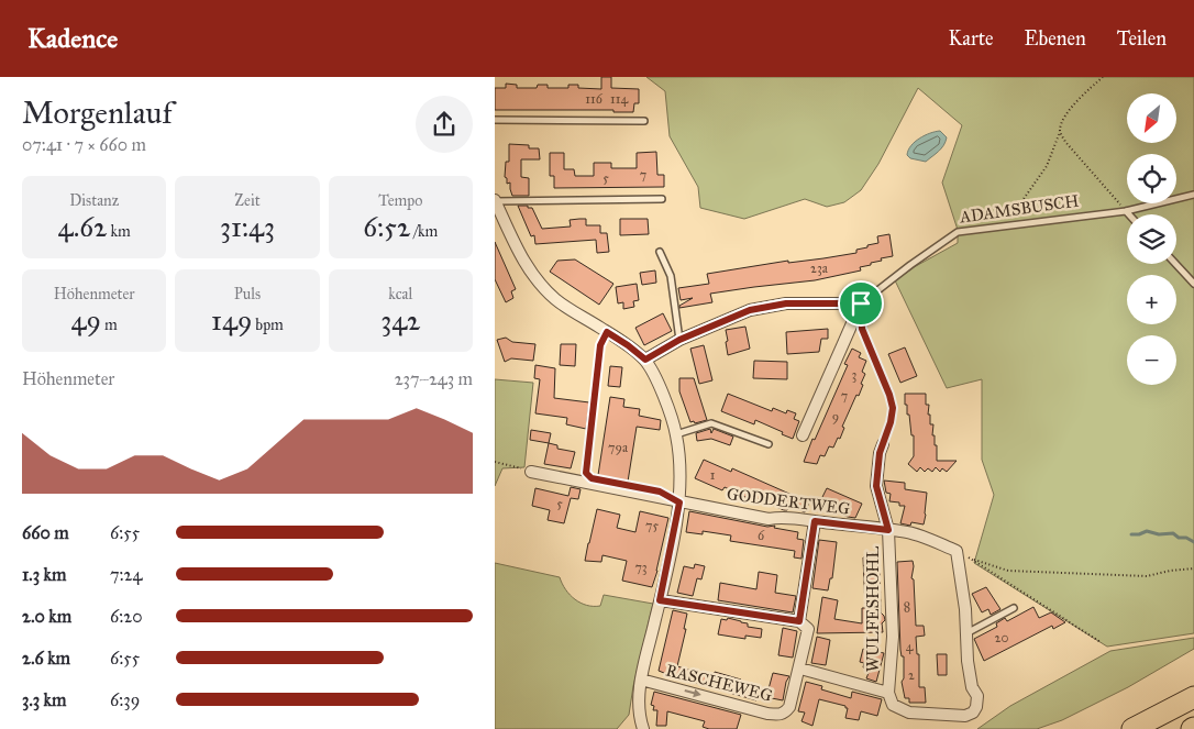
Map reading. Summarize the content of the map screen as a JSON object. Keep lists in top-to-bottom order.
{
  "streets": {
    "street": ["GODDERTWEG", "WULFESHOHL", "RASCHEWEG"],
    "lane": ["ADAMSBUSCH"]
  },
  "crossings": [
    ["GODDERTWEG", "WULFESHOHL"],
    ["GODDERTWEG", "RASCHEWEG"]
  ],
  "house_numbers": [
    "116",
    "114",
    "7",
    "5",
    "23a",
    "3",
    "7",
    "9",
    "79a",
    "1",
    "5",
    "75",
    "6",
    "73",
    "8",
    "20",
    "4",
    "2"
  ],
  "north": "bottom left",
  "page": {
    "header": "Kadence",
    "nav": ["Karte", "Ebenen", "Teilen"],
    "heading": ["Morgenlauf", "07:41 · 7 × 660 m"],
    "map_buttons": ["+", "−"],
    "stats": [
      ["Distanz", "4.62 km"],
      ["Zeit", "31:43"],
      ["Tempo", "6:52 /km"],
      ["Höhenmeter", "49 m"],
      ["Puls", "149 bpm"],
      ["kcal", "342"]
    ],
    "chart": ["Höhenmeter", "237–243 m"],
    "list": [
      {
        "name": "660 m",
        "note": "6:55"
      },
      {
        "name": "1.3 km",
        "note": "7:24"
      },
      {
        "name": "2.0 km",
        "note": "6:20"
      },
      {
        "name": "2.6 km",
        "note": "6:55"
      },
      {
        "name": "3.3 km",
        "note": "6:39"
      }
    ]
  }
}
